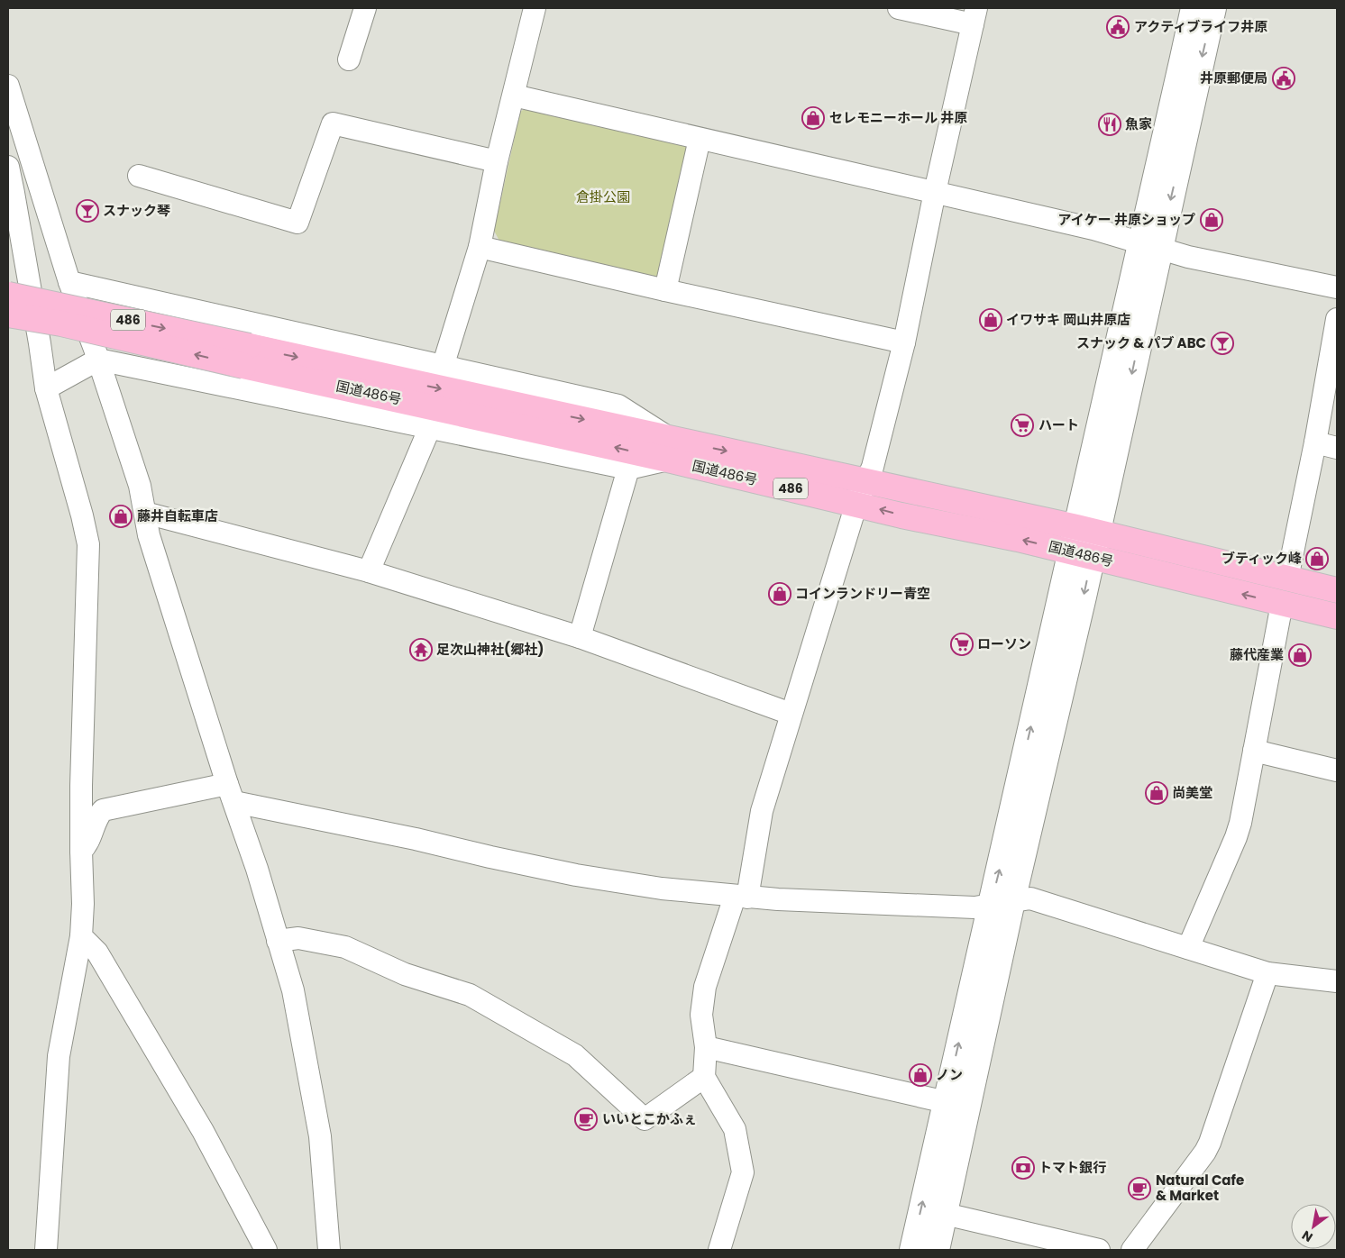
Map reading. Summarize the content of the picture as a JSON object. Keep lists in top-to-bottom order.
{
  "streets": {
    "highway": ["486", "国道486号"]
  },
  "crossings": [
    ["486", "国道486号"]
  ],
  "parks": ["倉掛公園"],
  "places": {
    "public building": ["アクティブライフ井原", "井原郵便局"],
    "shop": [
      "セレモニーホール 井原",
      "アイケー 井原ショップ",
      "イワサキ 岡山井原店",
      "藤井自転車店",
      "ブティック峰",
      "コインランドリー青空",
      "藤代産業",
      "尚美堂",
      "ノン"
    ],
    "restaurant": ["魚家"],
    "bar": ["スナック琴", "スナック & パブ ABC"],
    "supermarket": ["ハート", "ローソン"],
    "temple": ["足次山神社(郷社)"],
    "cafe": ["いいとこかふぇ", "Natural Cafe & Market"],
    "bank": ["トマト銀行"]
  },
  "north": "bottom left"
}
